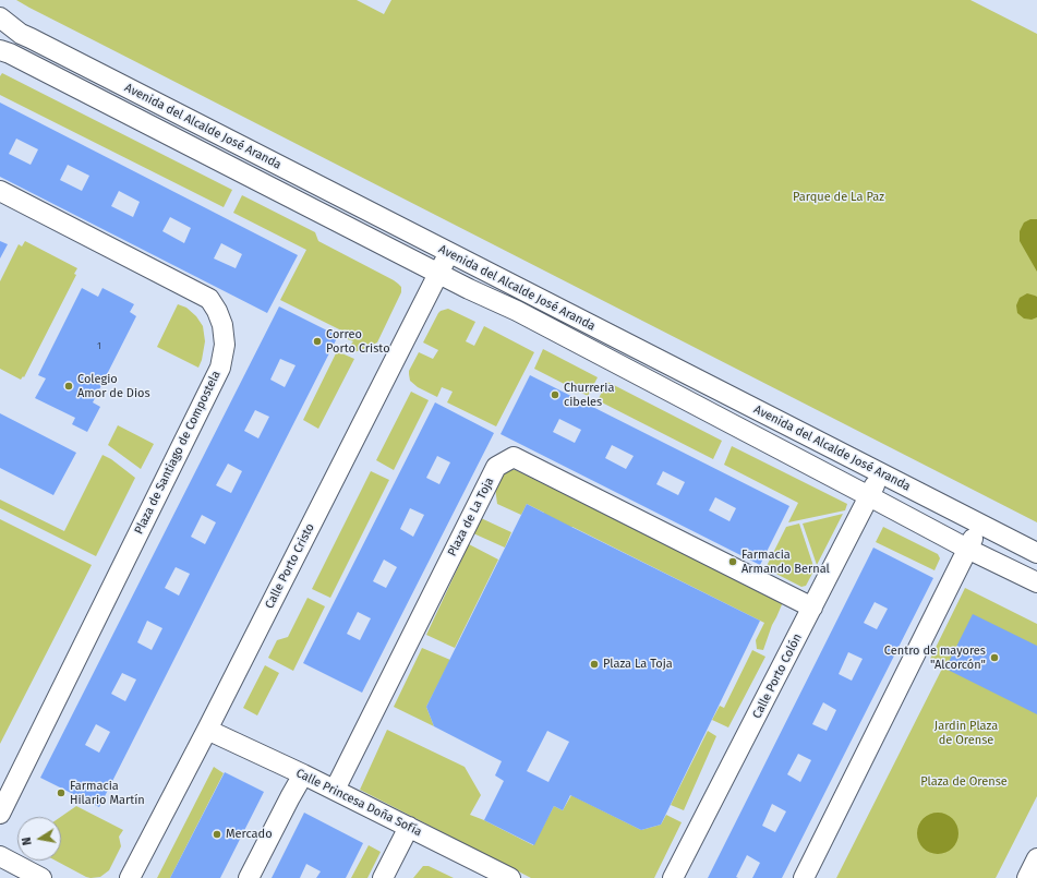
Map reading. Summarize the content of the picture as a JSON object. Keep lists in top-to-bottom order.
{
  "streets": {
    "street": [
      "Avenida del Alcalde José Aranda",
      "Plaza de Santiago de Compostela",
      "Plaza de La Toja",
      "Calle Porto Cristo",
      "Calle Porto Colón",
      "Calle Princesa Doña Sofía"
    ]
  },
  "crossings": [
    ["Avenida del Alcalde José Aranda", "Calle Porto Cristo"],
    ["Avenida del Alcalde José Aranda", "Calle Porto Colón"],
    ["Plaza de La Toja", "Calle Porto Colón"],
    ["Plaza de La Toja", "Calle Princesa Doña Sofía"],
    ["Calle Porto Cristo", "Calle Princesa Doña Sofía"]
  ],
  "parks": ["Parque de La Paz", "Jardin Plaza de Orense", "Plaza de Orense"],
  "places": [
    "Correo Porto Cristo",
    "Colegio Amor de Dios",
    "Churreria cibeles",
    "Farmacia Armando Bernal",
    "Centro de mayores \"Alcorcón\"",
    "Plaza La Toja",
    "Farmacia Hilario Martín",
    "Mercado"
  ],
  "house_numbers": ["1"],
  "north": "left"
}
